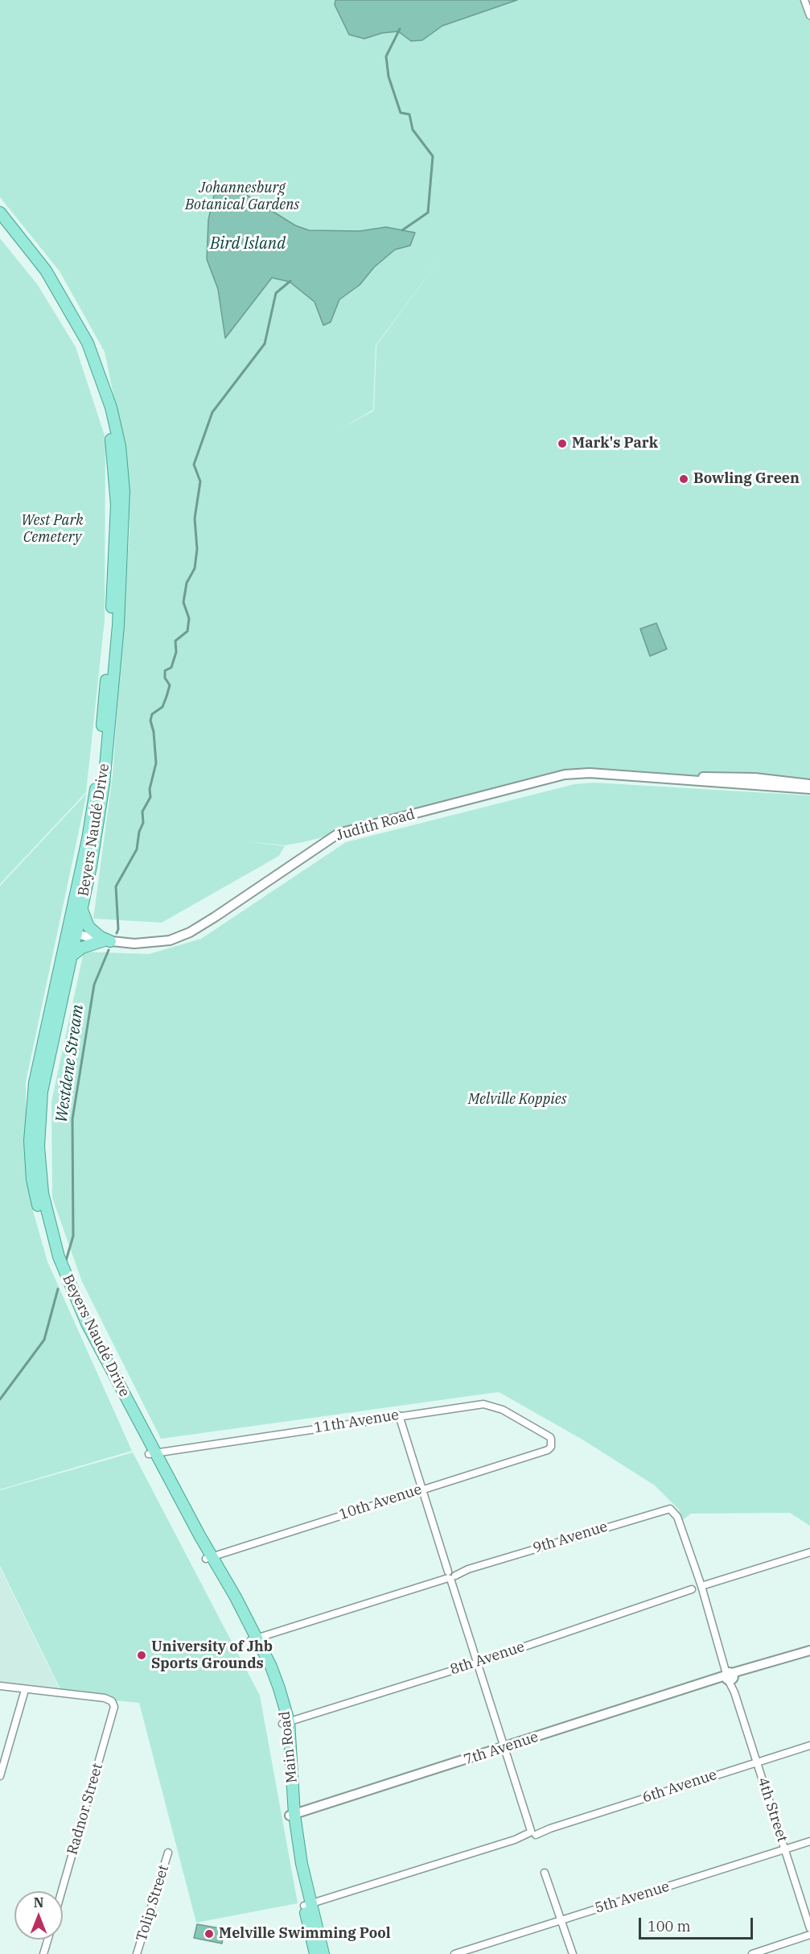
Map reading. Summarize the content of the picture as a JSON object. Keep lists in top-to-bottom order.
{
  "streets": {
    "main road": ["Beyers Naudé Drive", "Main Road"],
    "street": [
      "Judith Road",
      "11th Avenue",
      "10th Avenue",
      "9th Avenue",
      "8th Avenue",
      "7th Avenue",
      "6th Avenue",
      "Radnor Street",
      "4th Street",
      "5th Avenue",
      "Tolip Street"
    ]
  },
  "crossings": [
    ["Judith Road", "Beyers Naudé Drive"],
    ["Beyers Naudé Drive", "11th Avenue"],
    ["Beyers Naudé Drive", "Main Road"],
    ["11th Avenue", "10th Avenue"],
    ["11th Avenue", "Main Road"],
    ["10th Avenue", "Main Road"],
    ["9th Avenue", "Main Road"],
    ["9th Avenue", "4th Street"],
    ["8th Avenue", "Main Road"],
    ["Main Road", "7th Avenue"],
    ["Main Road", "6th Avenue"],
    ["7th Avenue", "4th Street"],
    ["6th Avenue", "4th Street"],
    ["4th Street", "5th Avenue"]
  ],
  "water": ["Bird Island", "Westdene Stream"],
  "parks": ["Johannesburg Botanical Gardens", "West Park Cemetery", "Melville Koppies"],
  "places": [
    "Mark's Park",
    "Bowling Green",
    "University of Jhb Sports Grounds",
    "Melville Swimming Pool"
  ],
  "scale_bar": "100 m",
  "north": "top"
}
